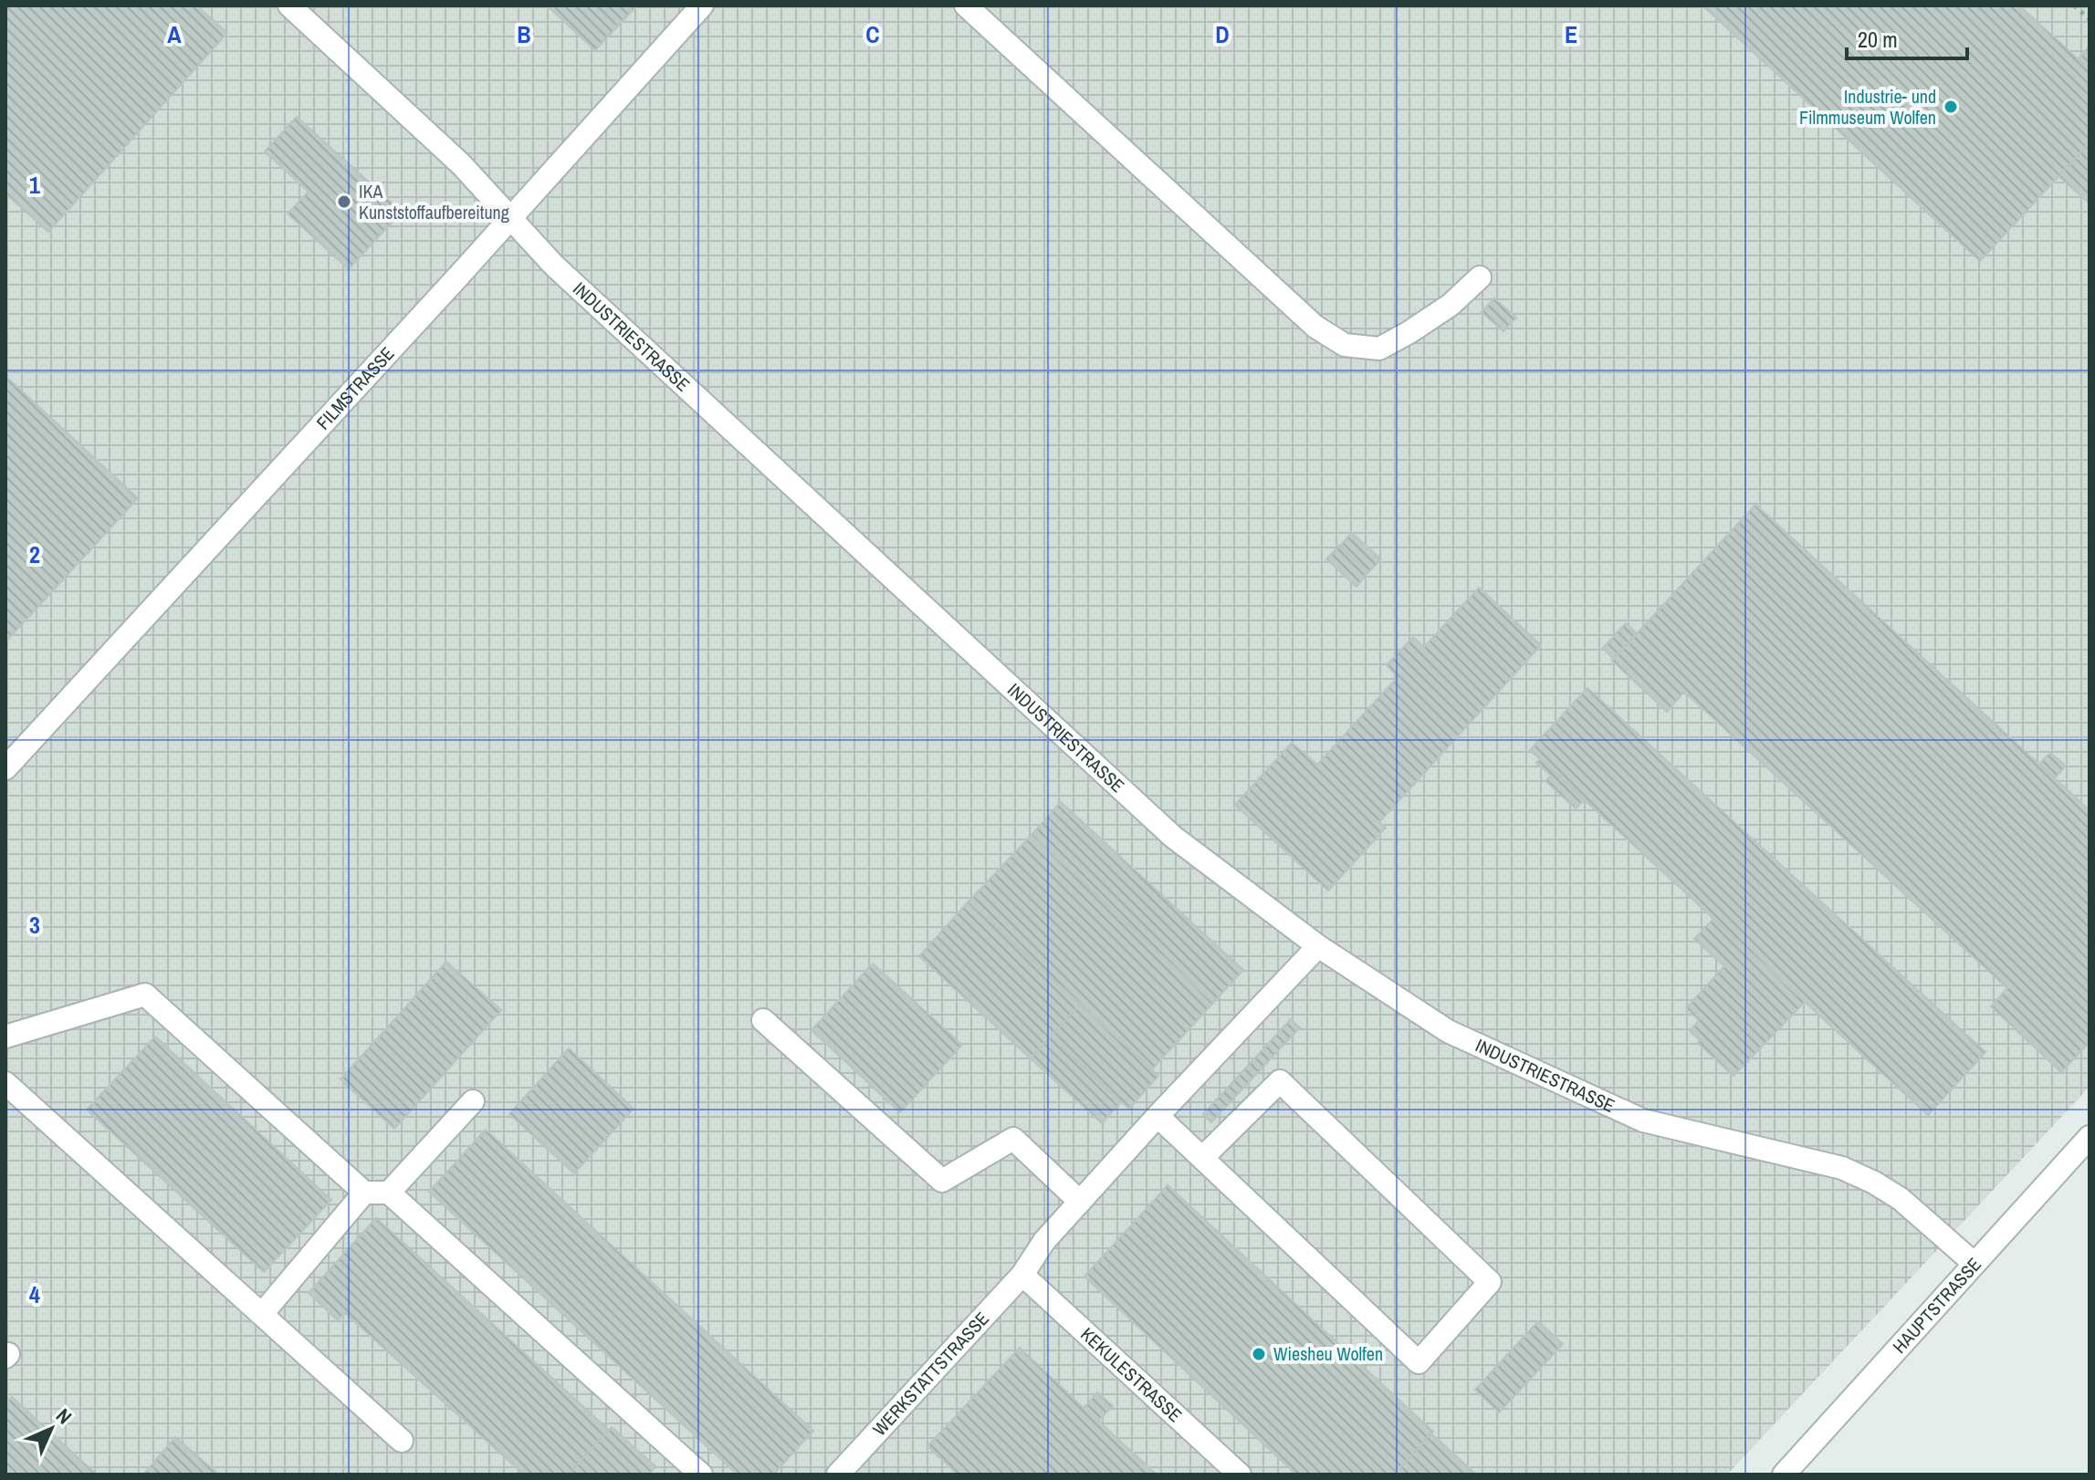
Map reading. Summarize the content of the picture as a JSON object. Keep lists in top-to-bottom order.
{
  "streets": {
    "street": [
      "INDUSTRIESTRASSE",
      "FILMSTRASSE",
      "HAUPTSTRASSE",
      "WERKSTATTSTRASSE",
      "KEKULESTRASSE"
    ]
  },
  "crossings": [
    ["INDUSTRIESTRASSE", "FILMSTRASSE"],
    ["INDUSTRIESTRASSE", "HAUPTSTRASSE"],
    ["INDUSTRIESTRASSE", "WERKSTATTSTRASSE"],
    ["WERKSTATTSTRASSE", "KEKULESTRASSE"]
  ],
  "places": ["Industrie- und Filmmuseum Wolfen", "IKA Kunststoffaufbereitung", "Wiesheu Wolfen"],
  "scale_bar": "20 m",
  "north": "top right",
  "grid": {
    "columns": [
      "A",
      "B",
      "C",
      "D",
      "E"
    ],
    "rows": [
      "1",
      "2",
      "3",
      "4"
    ]
  }
}
